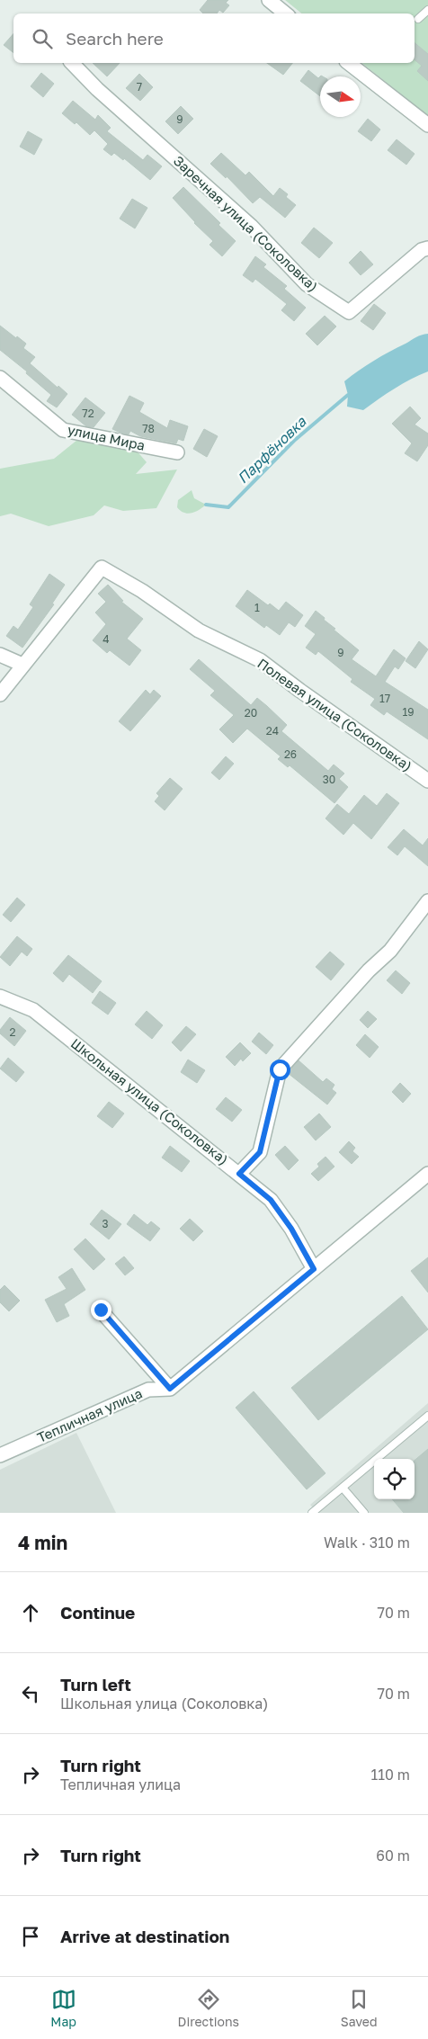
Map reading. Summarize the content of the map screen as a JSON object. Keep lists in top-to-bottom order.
{
  "streets": {
    "street": [
      "Заречная улица (Соколовка)",
      "улица Мира",
      "Полевая улица (Соколовка)",
      "Школьная улица (Соколовка)",
      "Тепличная улица"
    ]
  },
  "water": ["Парфёновка"],
  "house_numbers": [
    "7",
    "9",
    "72",
    "78",
    "1",
    "4",
    "9",
    "17",
    "19",
    "20",
    "24",
    "26",
    "30",
    "2",
    "3"
  ],
  "north": "right",
  "page": {
    "search": "Search here",
    "heading": ["4 min", "Walk · 310 m"],
    "list": [
      ["Continue", "70 m"],
      ["Turn left", "Школьная улица (Соколовка)", "70 m"],
      ["Turn right", "Тепличная улица", "110 m"],
      ["Turn right", "60 m"],
      "Arrive at destination"
    ],
    "nav": ["Map", "Directions", "Saved"]
  }
}
